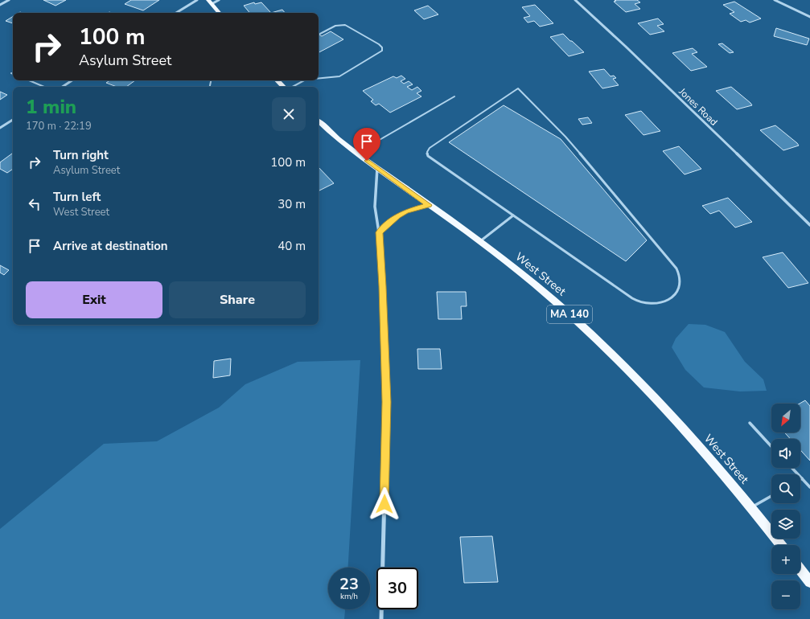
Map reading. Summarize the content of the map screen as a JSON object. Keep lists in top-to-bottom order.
{
  "streets": {
    "main road": ["West Street", "MA 140"],
    "street": ["Jones Road"]
  },
  "north": "bottom left",
  "page": {
    "turn": ["100 m", "Asylum Street"],
    "heading": ["1 min", "170 m · 22:19"],
    "list": [
      {
        "name": "Turn right",
        "note": "Asylum Street",
        "value": "100 m"
      },
      {
        "name": "Turn left",
        "note": "West Street",
        "value": "30 m"
      },
      {
        "name": "Arrive at destination",
        "value": "40 m"
      }
    ],
    "buttons": ["Exit", "Share"],
    "map_buttons": ["+", "−"],
    "speed": "23 km/h",
    "limit": "30"
  }
}
